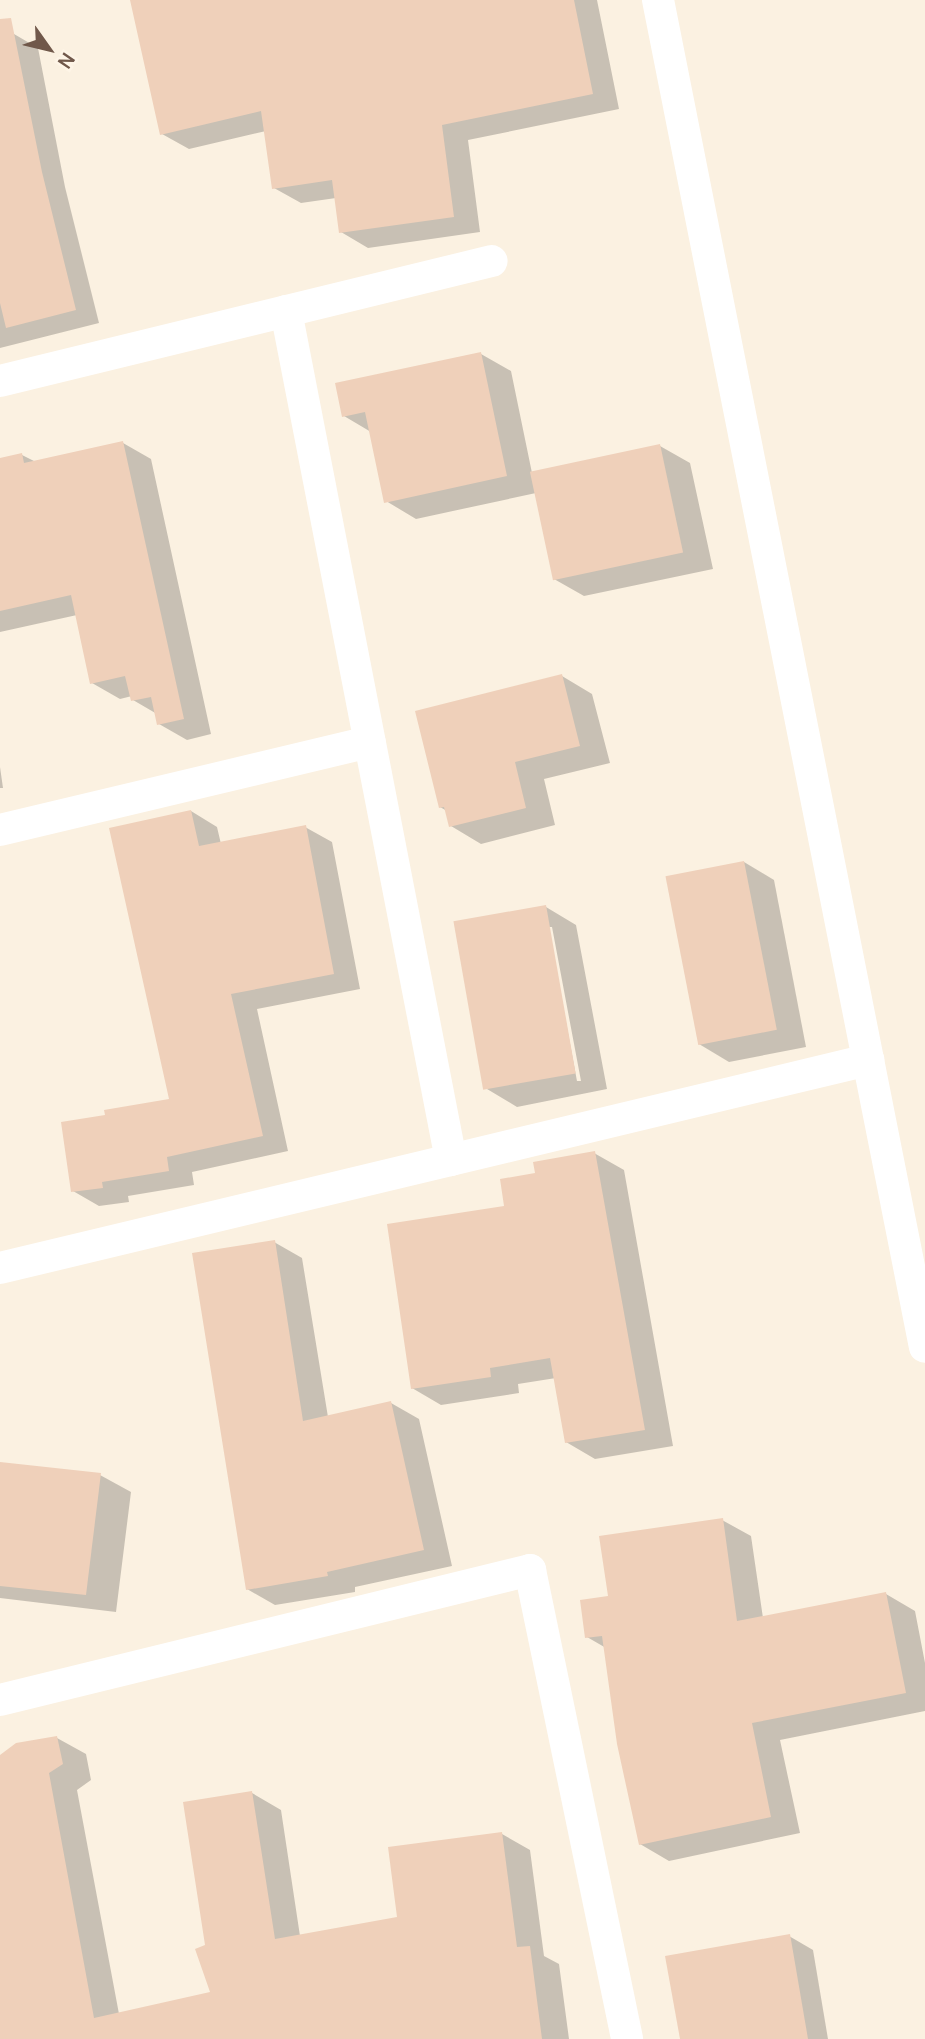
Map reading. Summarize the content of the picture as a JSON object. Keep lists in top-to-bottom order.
{
  "north": "bottom right"
}
